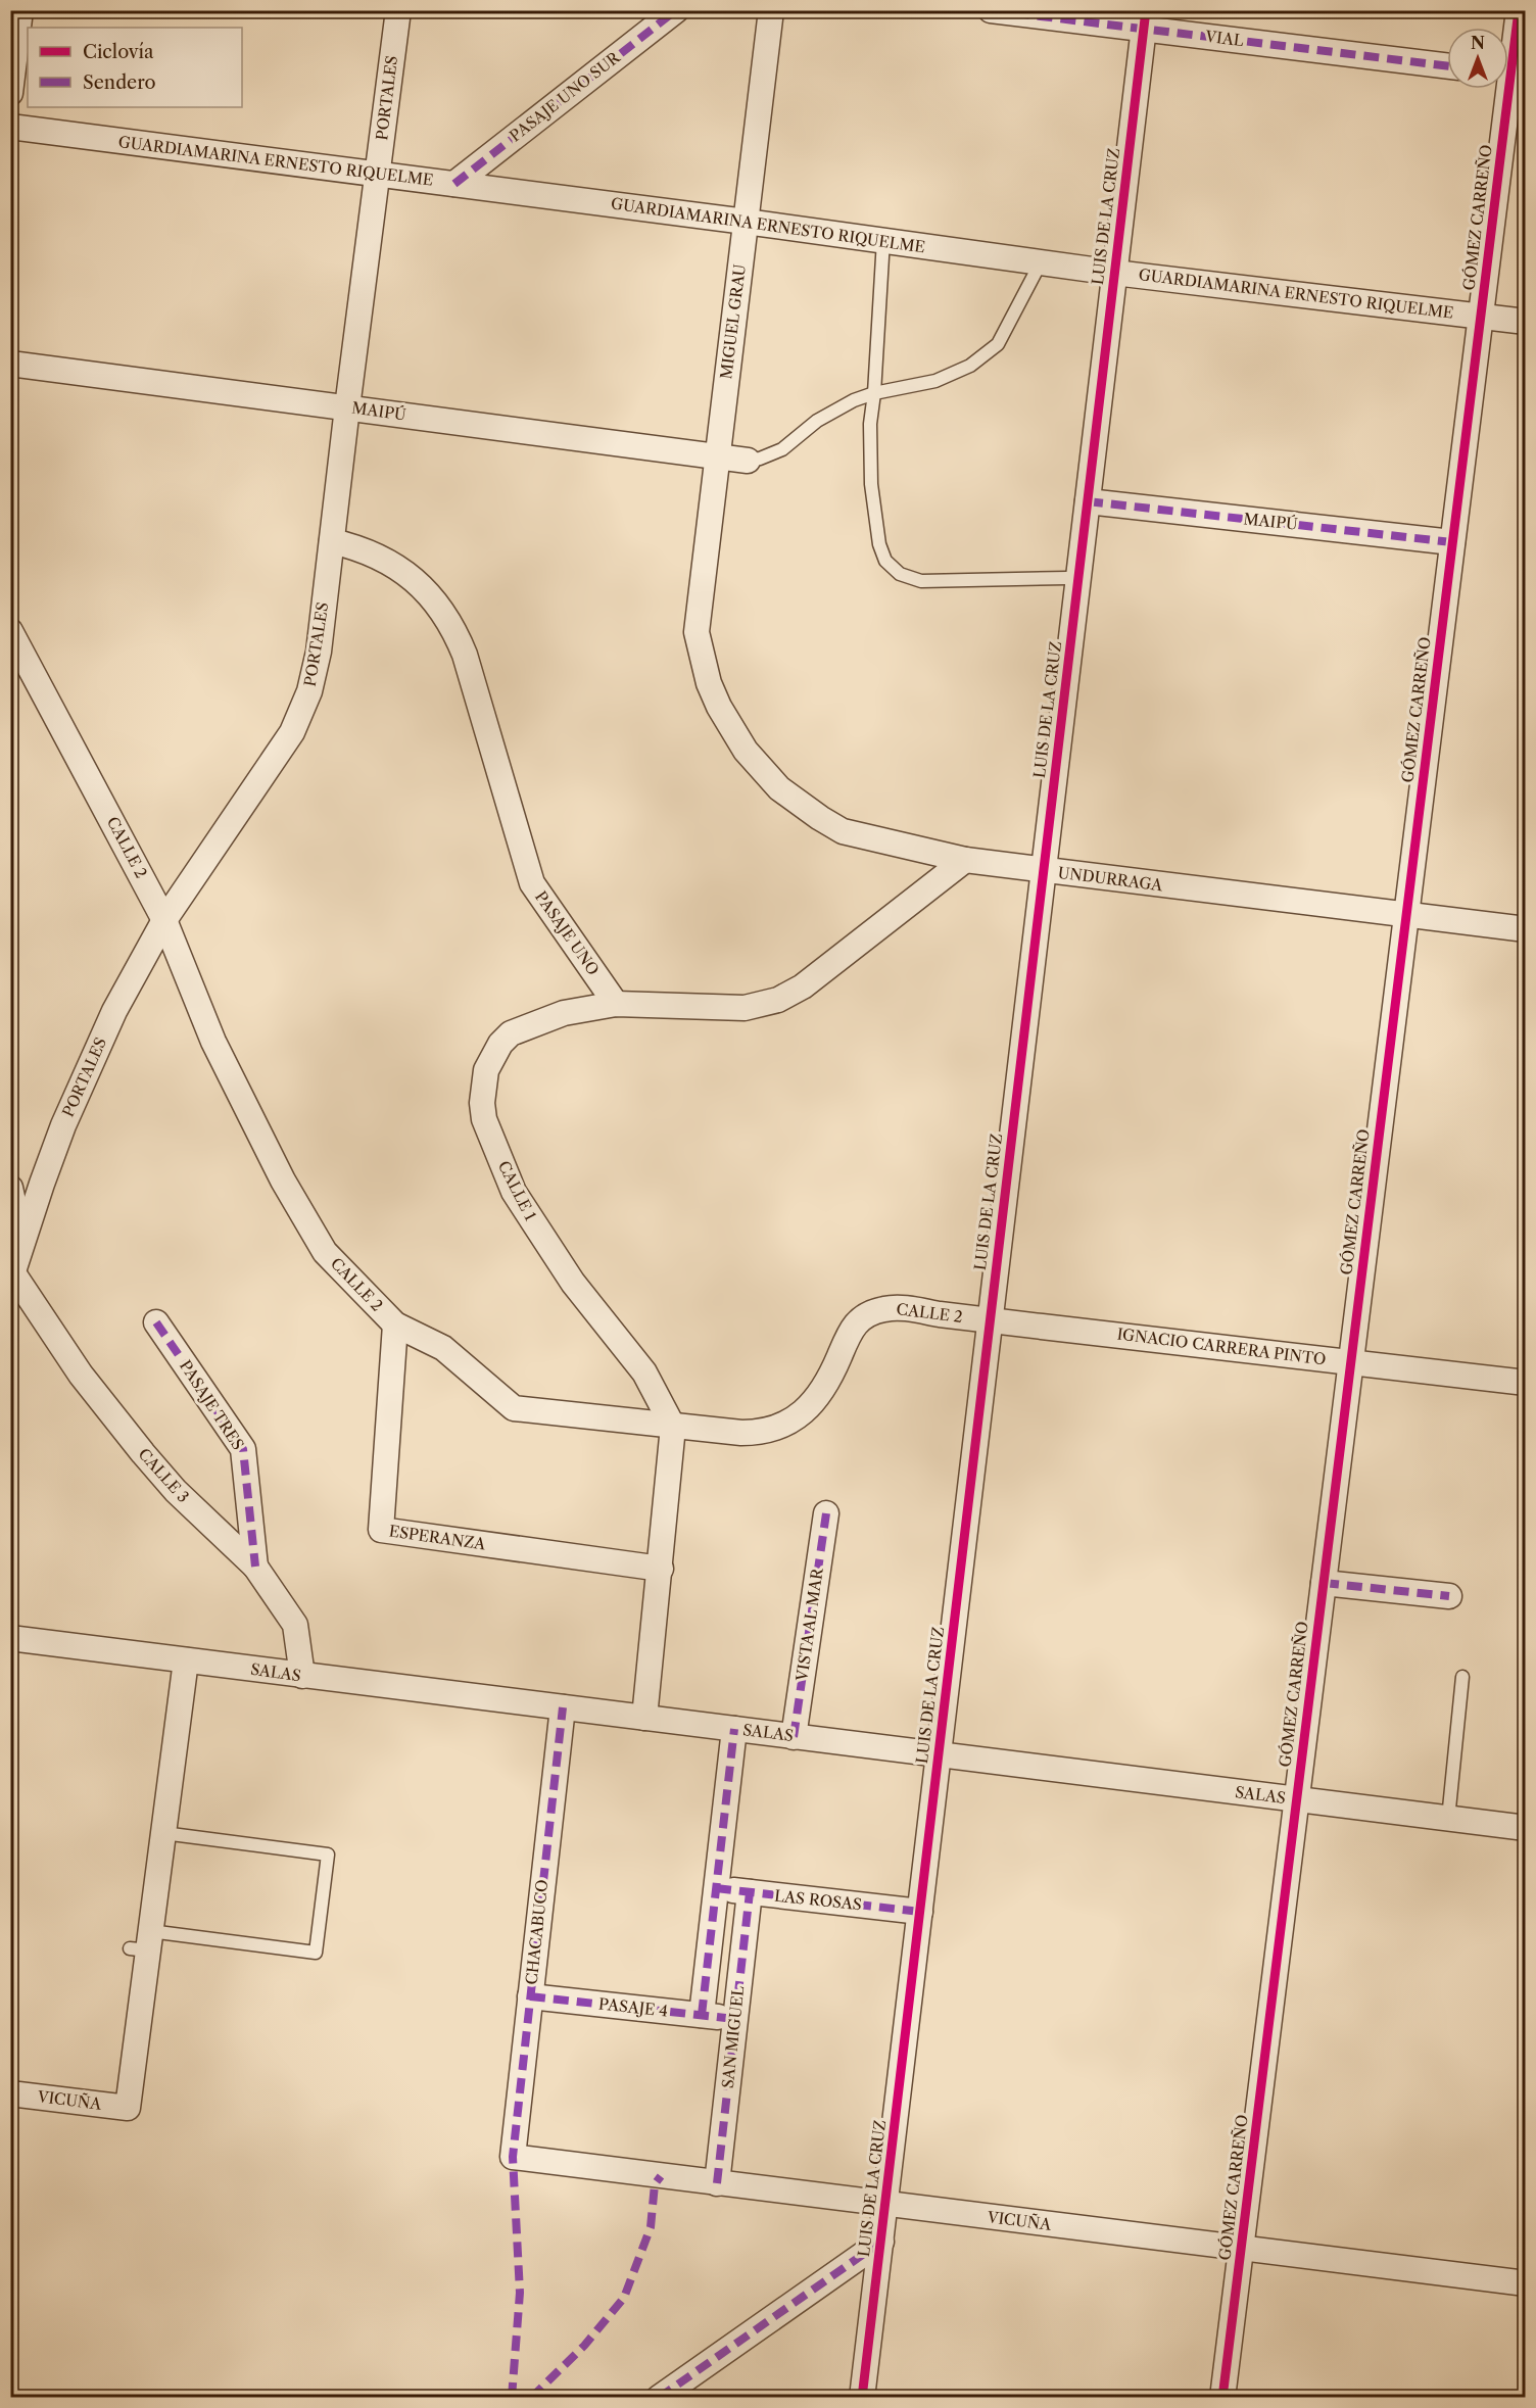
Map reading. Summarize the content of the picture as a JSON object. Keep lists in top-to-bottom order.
{
  "streets": {
    "street": [
      "VIAL",
      "PASAJE UNO SUR",
      "PORTALES",
      "GUARDIAMARINA ERNESTO RIQUELME",
      "LUIS DE LA CRUZ",
      "GÓMEZ CARREÑO",
      "MIGUEL GRAU",
      "MAIPÚ",
      "CALLE 2",
      "UNDURRAGA",
      "PASAJE UNO",
      "CALLE 1",
      "IGNACIO CARRERA PINTO",
      "PASAJE TRES",
      "CALLE 3",
      "ESPERANZA",
      "VISTA AL MAR",
      "SALAS",
      "LAS ROSAS",
      "CHACABUCO",
      "PASAJE 4",
      "SAN MIGUEL",
      "VICUÑA"
    ]
  },
  "crossings": [
    ["VIAL", "LUIS DE LA CRUZ"],
    ["PASAJE UNO SUR", "GUARDIAMARINA ERNESTO RIQUELME"],
    ["PORTALES", "GUARDIAMARINA ERNESTO RIQUELME"],
    ["PORTALES", "MAIPÚ"],
    ["PORTALES", "CALLE 2"],
    ["PORTALES", "PASAJE UNO"],
    ["PORTALES", "CALLE 3"],
    ["GUARDIAMARINA ERNESTO RIQUELME", "LUIS DE LA CRUZ"],
    ["GUARDIAMARINA ERNESTO RIQUELME", "GÓMEZ CARREÑO"],
    ["GUARDIAMARINA ERNESTO RIQUELME", "MIGUEL GRAU"],
    ["LUIS DE LA CRUZ", "MAIPÚ"],
    ["LUIS DE LA CRUZ", "CALLE 2"],
    ["LUIS DE LA CRUZ", "UNDURRAGA"],
    ["LUIS DE LA CRUZ", "IGNACIO CARRERA PINTO"],
    ["LUIS DE LA CRUZ", "SALAS"],
    ["LUIS DE LA CRUZ", "LAS ROSAS"],
    ["LUIS DE LA CRUZ", "VICUÑA"],
    ["GÓMEZ CARREÑO", "MAIPÚ"],
    ["GÓMEZ CARREÑO", "UNDURRAGA"],
    ["GÓMEZ CARREÑO", "IGNACIO CARRERA PINTO"],
    ["GÓMEZ CARREÑO", "SALAS"],
    ["GÓMEZ CARREÑO", "VICUÑA"],
    ["MIGUEL GRAU", "MAIPÚ"],
    ["MIGUEL GRAU", "UNDURRAGA"],
    ["CALLE 2", "CALLE 1"],
    ["CALLE 2", "IGNACIO CARRERA PINTO"],
    ["CALLE 2", "ESPERANZA"],
    ["PASAJE UNO", "CALLE 1"],
    ["PASAJE TRES", "CALLE 3"],
    ["CALLE 3", "SALAS"],
    ["VISTA AL MAR", "SALAS"],
    ["SALAS", "CHACABUCO"],
    ["LAS ROSAS", "SAN MIGUEL"],
    ["CHACABUCO", "PASAJE 4"],
    ["CHACABUCO", "VICUÑA"],
    ["PASAJE 4", "SAN MIGUEL"],
    ["SAN MIGUEL", "VICUÑA"]
  ],
  "legend": ["Ciclovía", "Sendero"],
  "north": "top"
}
